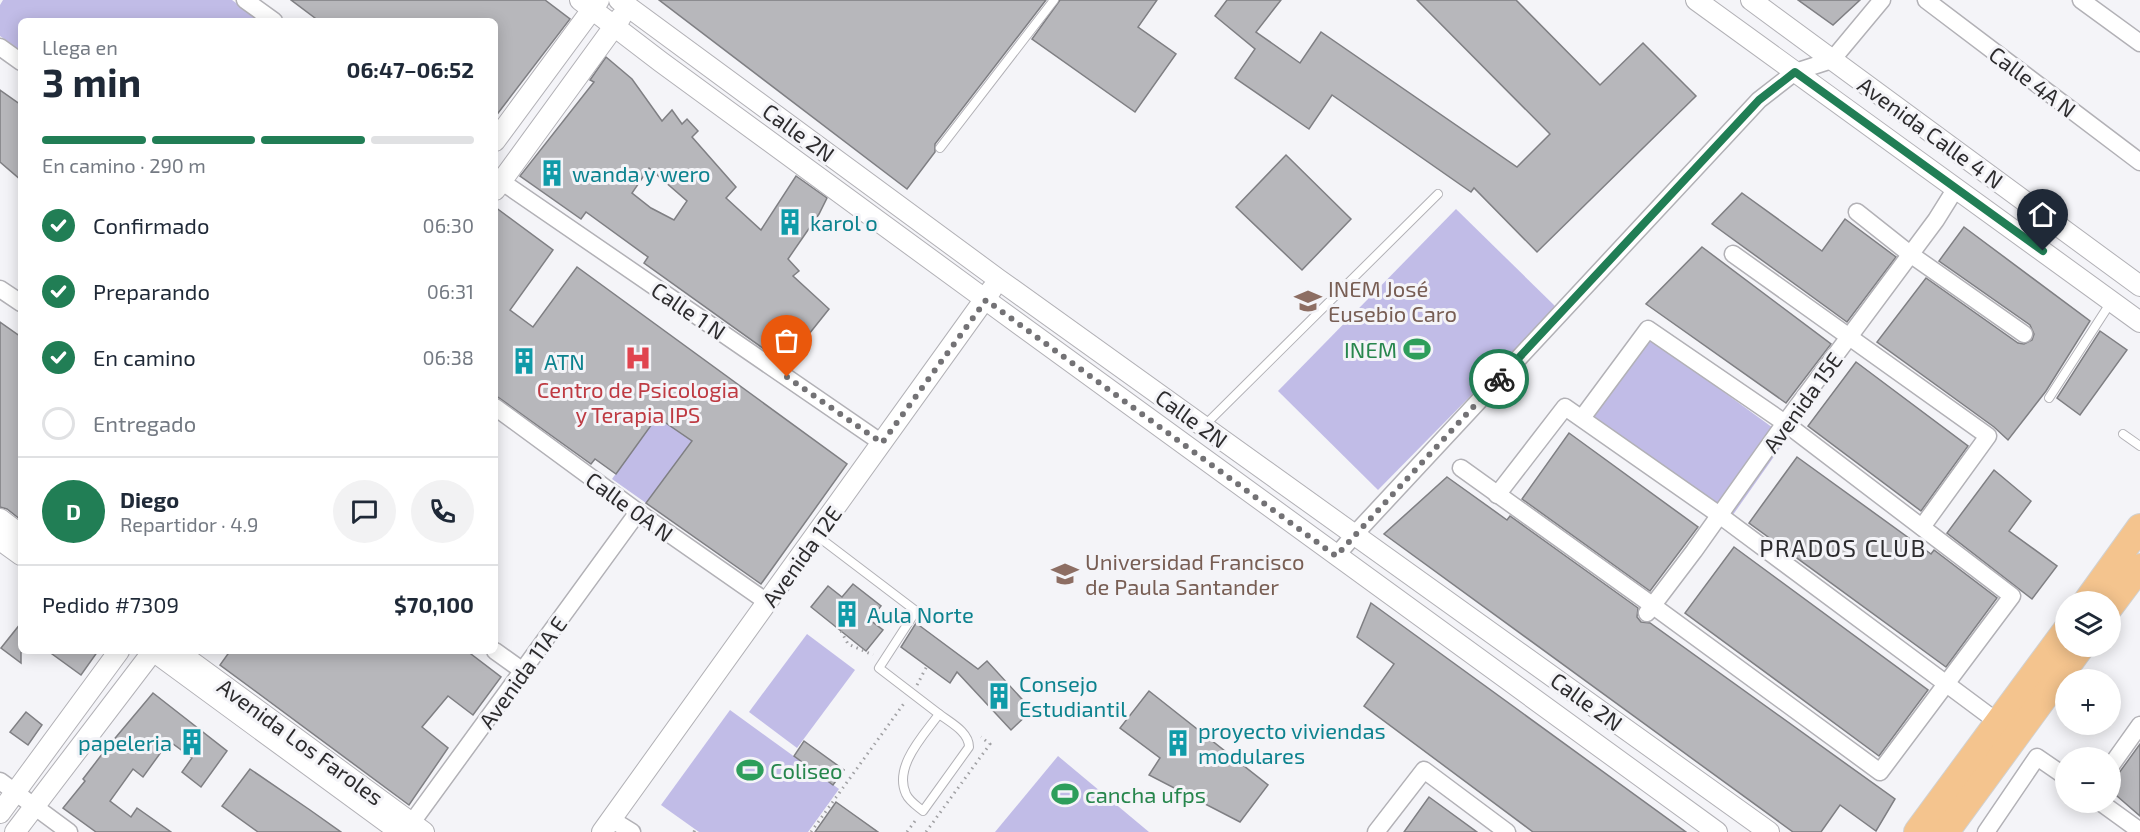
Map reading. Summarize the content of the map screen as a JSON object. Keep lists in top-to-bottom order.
{
  "streets": {
    "street": [
      "Calle 4A N",
      "Calle 2N",
      "Avenida Calle 4 N",
      "Calle 1 N",
      "Avenida 15E",
      "Calle 0A N",
      "Avenida 12E",
      "Avenida 11A E",
      "Avenida Los Faroles"
    ]
  },
  "crossings": [
    ["Calle 2N", "Avenida 12E"],
    ["Avenida Calle 4 N", "Avenida 15E"],
    ["Calle 1 N", "Avenida 12E"],
    ["Calle 0A N", "Avenida 12E"],
    ["Calle 0A N", "Avenida 11A E"],
    ["Avenida 11A E", "Avenida Los Faroles"]
  ],
  "districts": ["PRADOS CLUB"],
  "places": {
    "building": [
      "wanda y wero",
      "karol o",
      "ATN",
      "Aula Norte",
      "Consejo Estudiantil",
      "papeleria",
      "proyecto viviendas modulares"
    ],
    "school or university": ["INEM José Eusebio Caro", "Universidad Francisco de Paula Santander"],
    "sports": ["INEM", "Coliseo", "cancha ufps"],
    "hospital": ["Centro de Psicologia y Terapia IPS"]
  },
  "page": {
    "heading": ["3 min", "Llega en", "06:47–06:52"],
    "panel": [
      "Diego",
      "Repartidor · 4.9",
      "Pedido #7309",
      "$70,100"
    ],
    "bar": "En camino · 290 m",
    "list": [
      ["Confirmado", "06:30"],
      ["Preparando", "06:31"],
      ["En camino", "06:38"],
      "Entregado"
    ],
    "round": "D",
    "map_buttons": ["+", "−"]
  }
}
